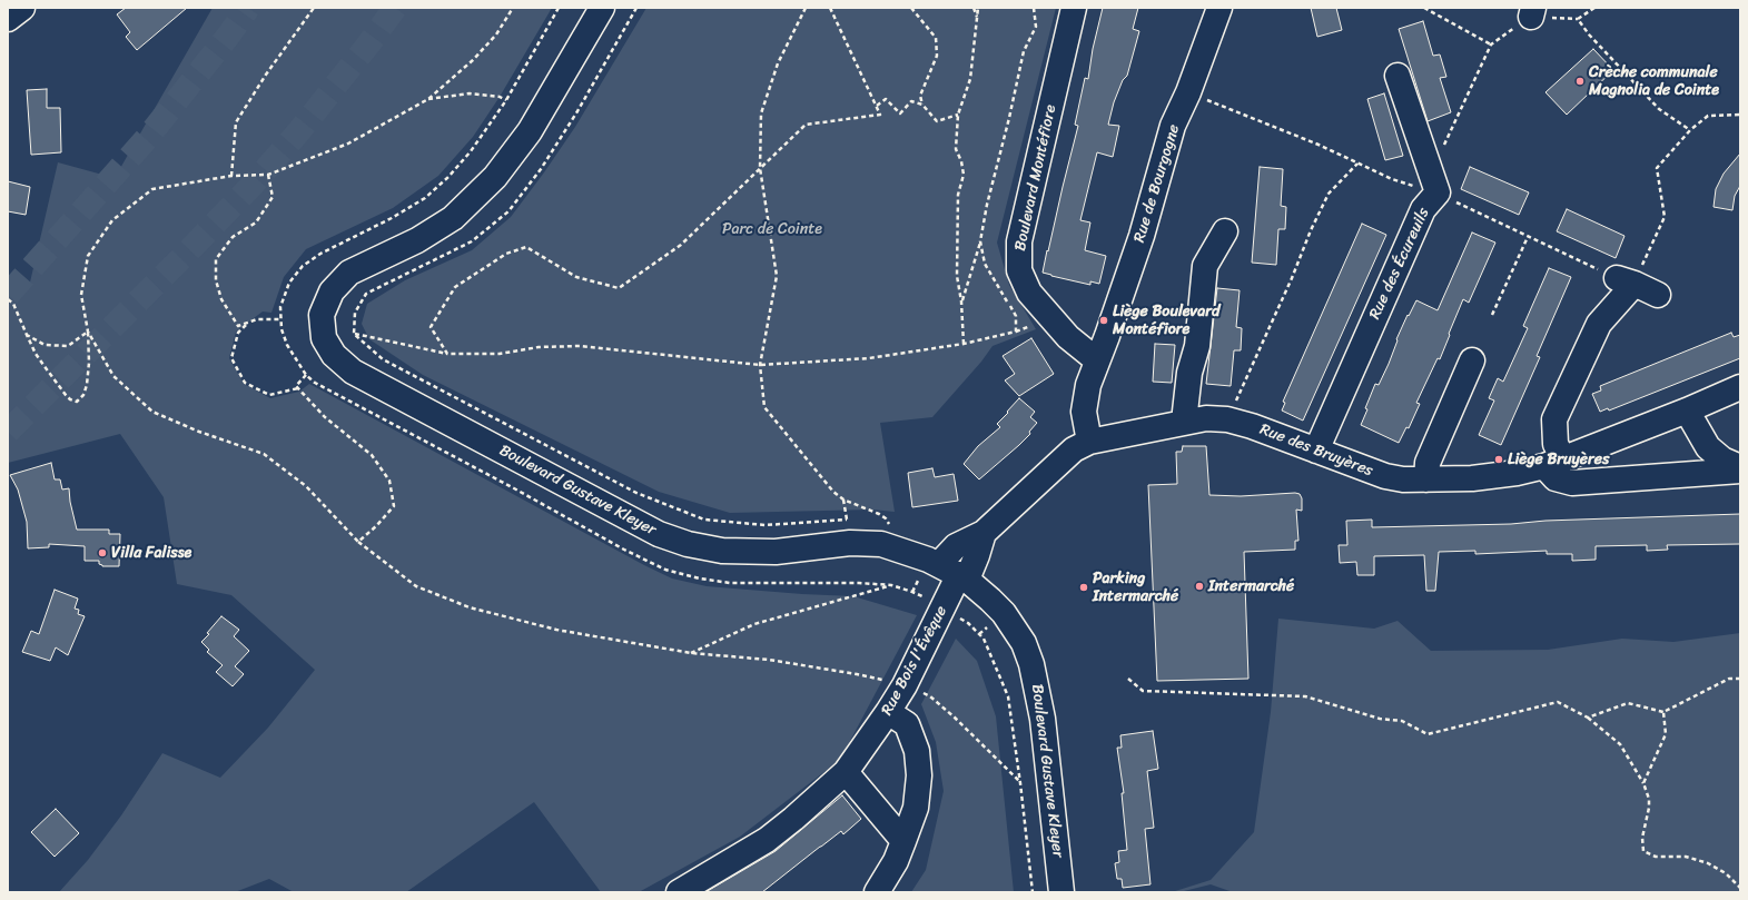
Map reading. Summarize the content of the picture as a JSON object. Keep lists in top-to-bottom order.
{
  "streets": {
    "street": [
      "Boulevard Montéfiore",
      "Rue de Bourgogne",
      "Rue des Écureuils",
      "Rue des Bruyères",
      "Boulevard Gustave Kleyer",
      "Rue Bois l'Évêque"
    ]
  },
  "crossings": [
    ["Boulevard Montéfiore", "Rue de Bourgogne"],
    ["Rue des Écureuils", "Rue des Bruyères"],
    ["Boulevard Gustave Kleyer", "Rue Bois l'Évêque"]
  ],
  "parks": ["Parc de Cointe"],
  "places": [
    "Crèche communale Magnolia de Cointe",
    "Liège Boulevard Montéfiore",
    "Liège Bruyères",
    "Villa Falisse",
    "Intermarché",
    "Parking Intermarché"
  ]
}
